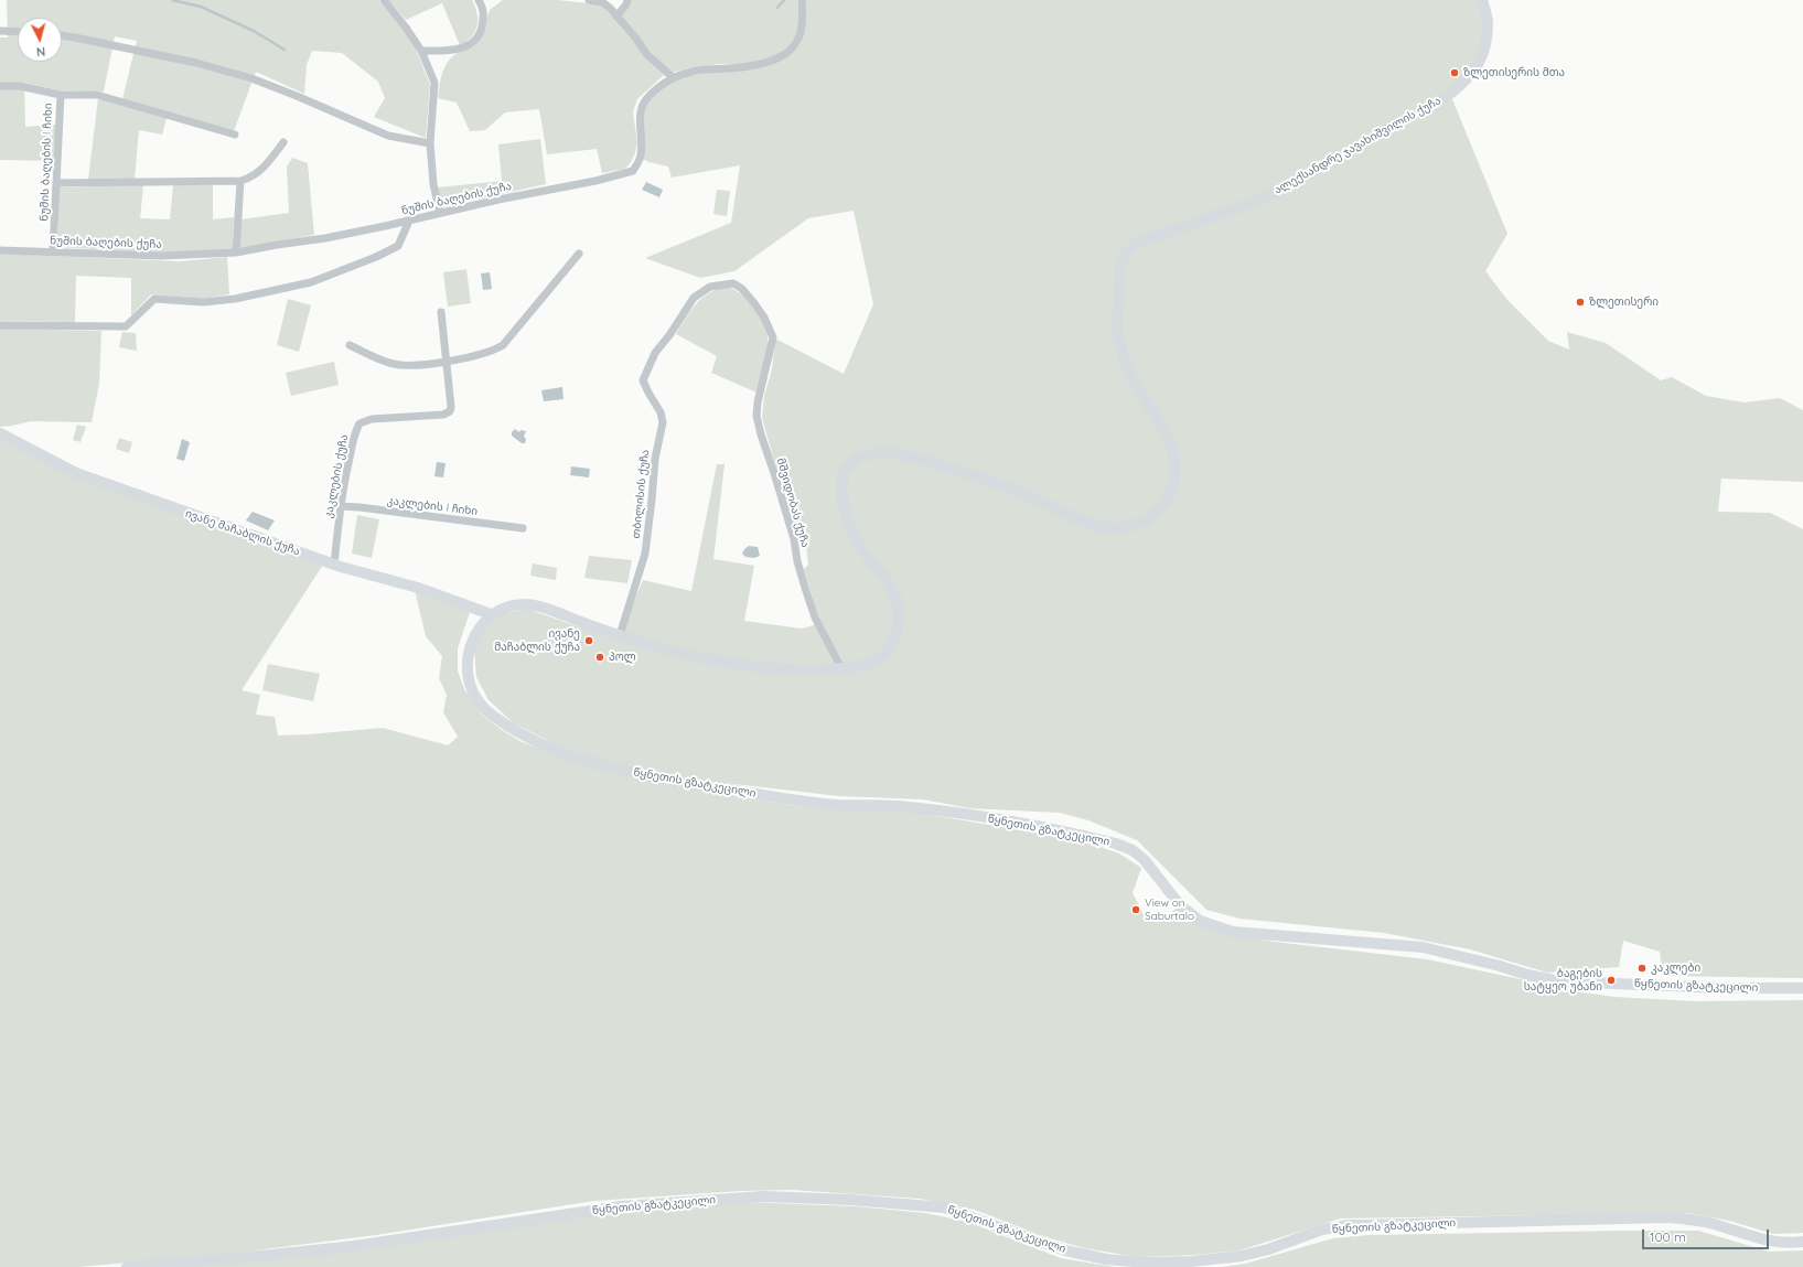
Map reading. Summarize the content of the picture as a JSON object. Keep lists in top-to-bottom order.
{
  "streets": {
    "main road": ["ალექსანდრე ჯავახიშვილის ქუჩა", "ივანე მაჩაბლის ქუჩა", "წყნეთის გზატკეცილი"],
    "street": [
      "ნუშის ბაღების I ჩიხი",
      "ნუშის ბაღების ქუჩა",
      "კაკლების ქუჩა",
      "თბილისის ქუჩა",
      "მშვიდობას ქუჩა",
      "კაკლების I ჩიხი"
    ]
  },
  "crossings": [
    ["ალექსანდრე ჯავახიშვილის ქუჩა", "თბილისის ქუჩა"],
    ["ალექსანდრე ჯავახიშვილის ქუჩა", "მშვიდობას ქუჩა"],
    ["ალექსანდრე ჯავახიშვილის ქუჩა", "ივანე მაჩაბლის ქუჩა"],
    ["ალექსანდრე ჯავახიშვილის ქუჩა", "წყნეთის გზატკეცილი"],
    ["ნუშის ბაღების I ჩიხი", "ნუშის ბაღების ქუჩა"],
    ["კაკლების ქუჩა", "კაკლების I ჩიხი"],
    ["კაკლების ქუჩა", "ივანე მაჩაბლის ქუჩა"],
    ["თბილისის ქუჩა", "მშვიდობას ქუჩა"],
    ["ივანე მაჩაბლის ქუჩა", "წყნეთის გზატკეცილი"]
  ],
  "places": [
    "ზლეთისერის მთა",
    "ზლეთისერი",
    "ივანე მაჩაბლის ქუჩა",
    "პოლ",
    "View on Saburtalo",
    "კაკლები",
    "ბაგების სატყეო უბანი"
  ],
  "scale_bar": "100 m",
  "north": "bottom"
}
